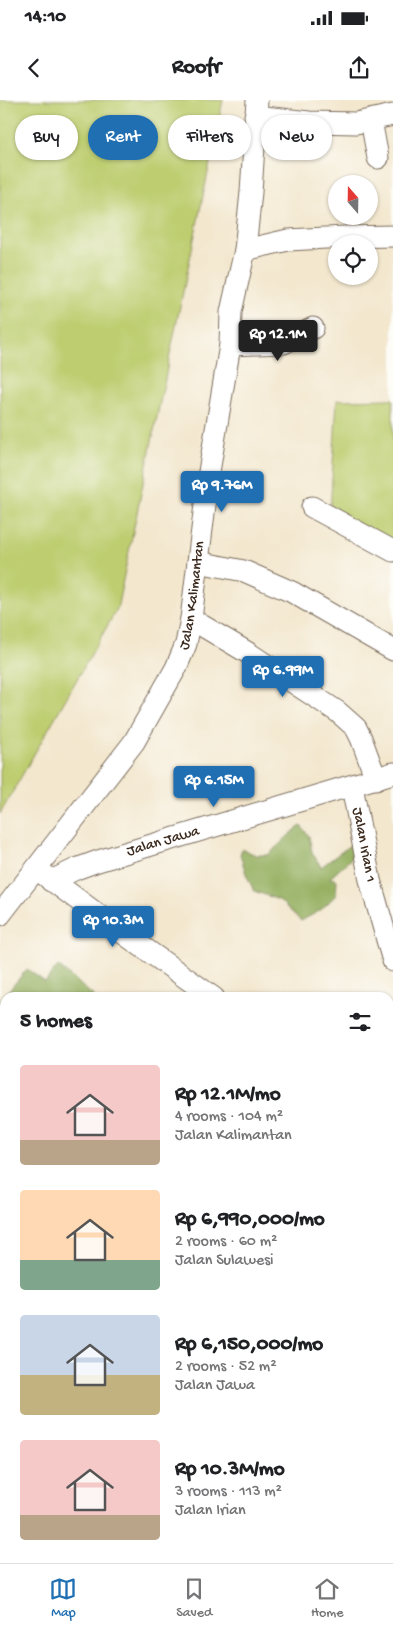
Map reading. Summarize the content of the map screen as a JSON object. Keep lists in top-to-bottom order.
{
  "streets": {
    "street": ["Jalan Kalimantan", "Jalan Jawa", "Jalan Irian 1"]
  },
  "crossings": [
    ["Jalan Kalimantan", "Jalan Jawa"],
    ["Jalan Jawa", "Jalan Irian 1"]
  ],
  "north": "top",
  "page": {
    "status": "14:10",
    "header": "Roofr",
    "chip": [
      "Buy",
      "Rent",
      "Filters",
      "New"
    ],
    "price": [
      "Rp 12.1M",
      "Rp 9.76M",
      "Rp 6.99M",
      "Rp 6.15M",
      "Rp 10.3M"
    ],
    "heading": "5 homes",
    "list": [
      {
        "name": "Rp 12.1M/mo",
        "note": "4 rooms · 104 m² · Jalan Kalimantan"
      },
      {
        "name": "Rp 6,990,000/mo",
        "note": "2 rooms · 60 m² · Jalan Sulawesi"
      },
      {
        "name": "Rp 6,150,000/mo",
        "note": "2 rooms · 52 m² · Jalan Jawa"
      },
      {
        "name": "Rp 10.3M/mo",
        "note": "3 rooms · 113 m² · Jalan Irian"
      }
    ],
    "tabs": ["Map", "Saved", "Home"]
  }
}
